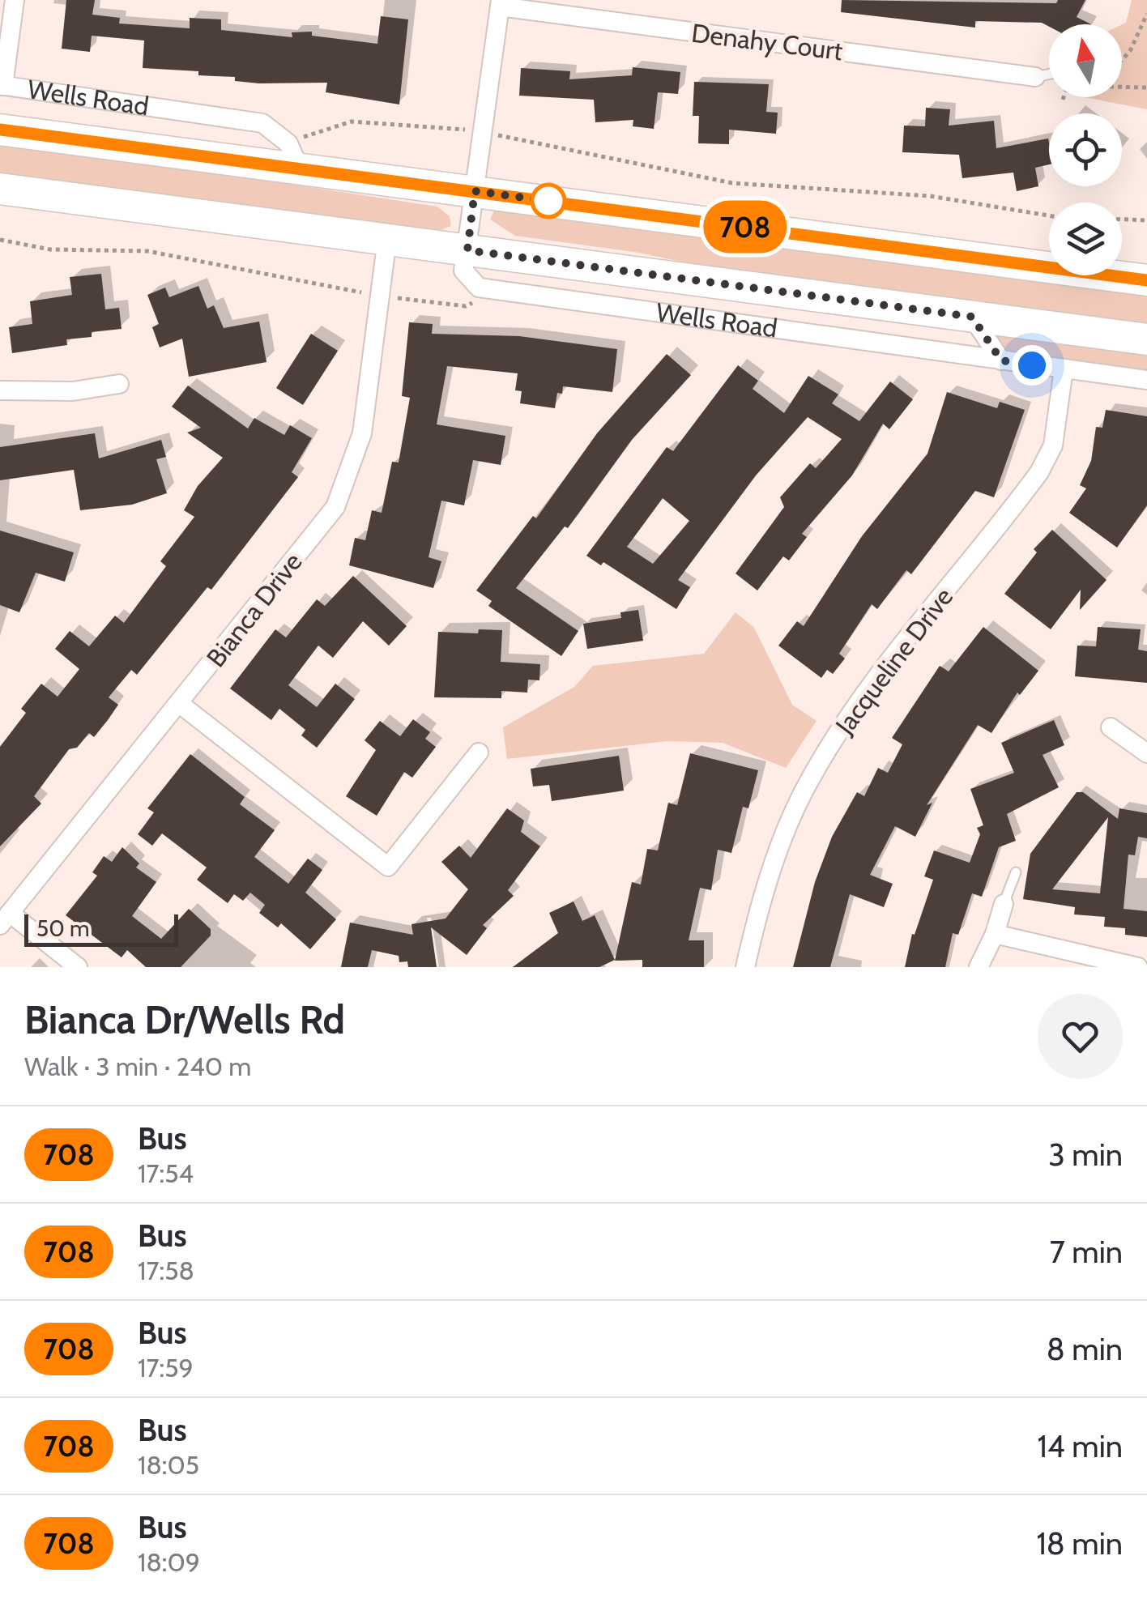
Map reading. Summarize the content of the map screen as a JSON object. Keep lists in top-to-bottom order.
{
  "streets": {
    "main road": ["Wells Road"],
    "street": ["Denahy Court", "Bianca Drive", "Jacqueline Drive"]
  },
  "crossings": [
    ["Wells Road", "Bianca Drive"],
    ["Wells Road", "Jacqueline Drive"]
  ],
  "lines": ["bus line 708"],
  "scale_bar": "50 m",
  "north": "top",
  "page": {
    "on_map": "708",
    "scale": "50 m",
    "heading": ["Bianca Dr/Wells Rd", "Walk · 3 min · 240 m"],
    "list": [
      {
        "mark": "708",
        "name": "Bus",
        "note": "17:54",
        "value": "3 min"
      },
      {
        "mark": "708",
        "name": "Bus",
        "note": "17:58",
        "value": "7 min"
      },
      {
        "mark": "708",
        "name": "Bus",
        "note": "17:59",
        "value": "8 min"
      },
      {
        "mark": "708",
        "name": "Bus",
        "note": "18:05",
        "value": "14 min"
      },
      {
        "mark": "708",
        "name": "Bus",
        "note": "18:09",
        "value": "18 min"
      }
    ]
  }
}
